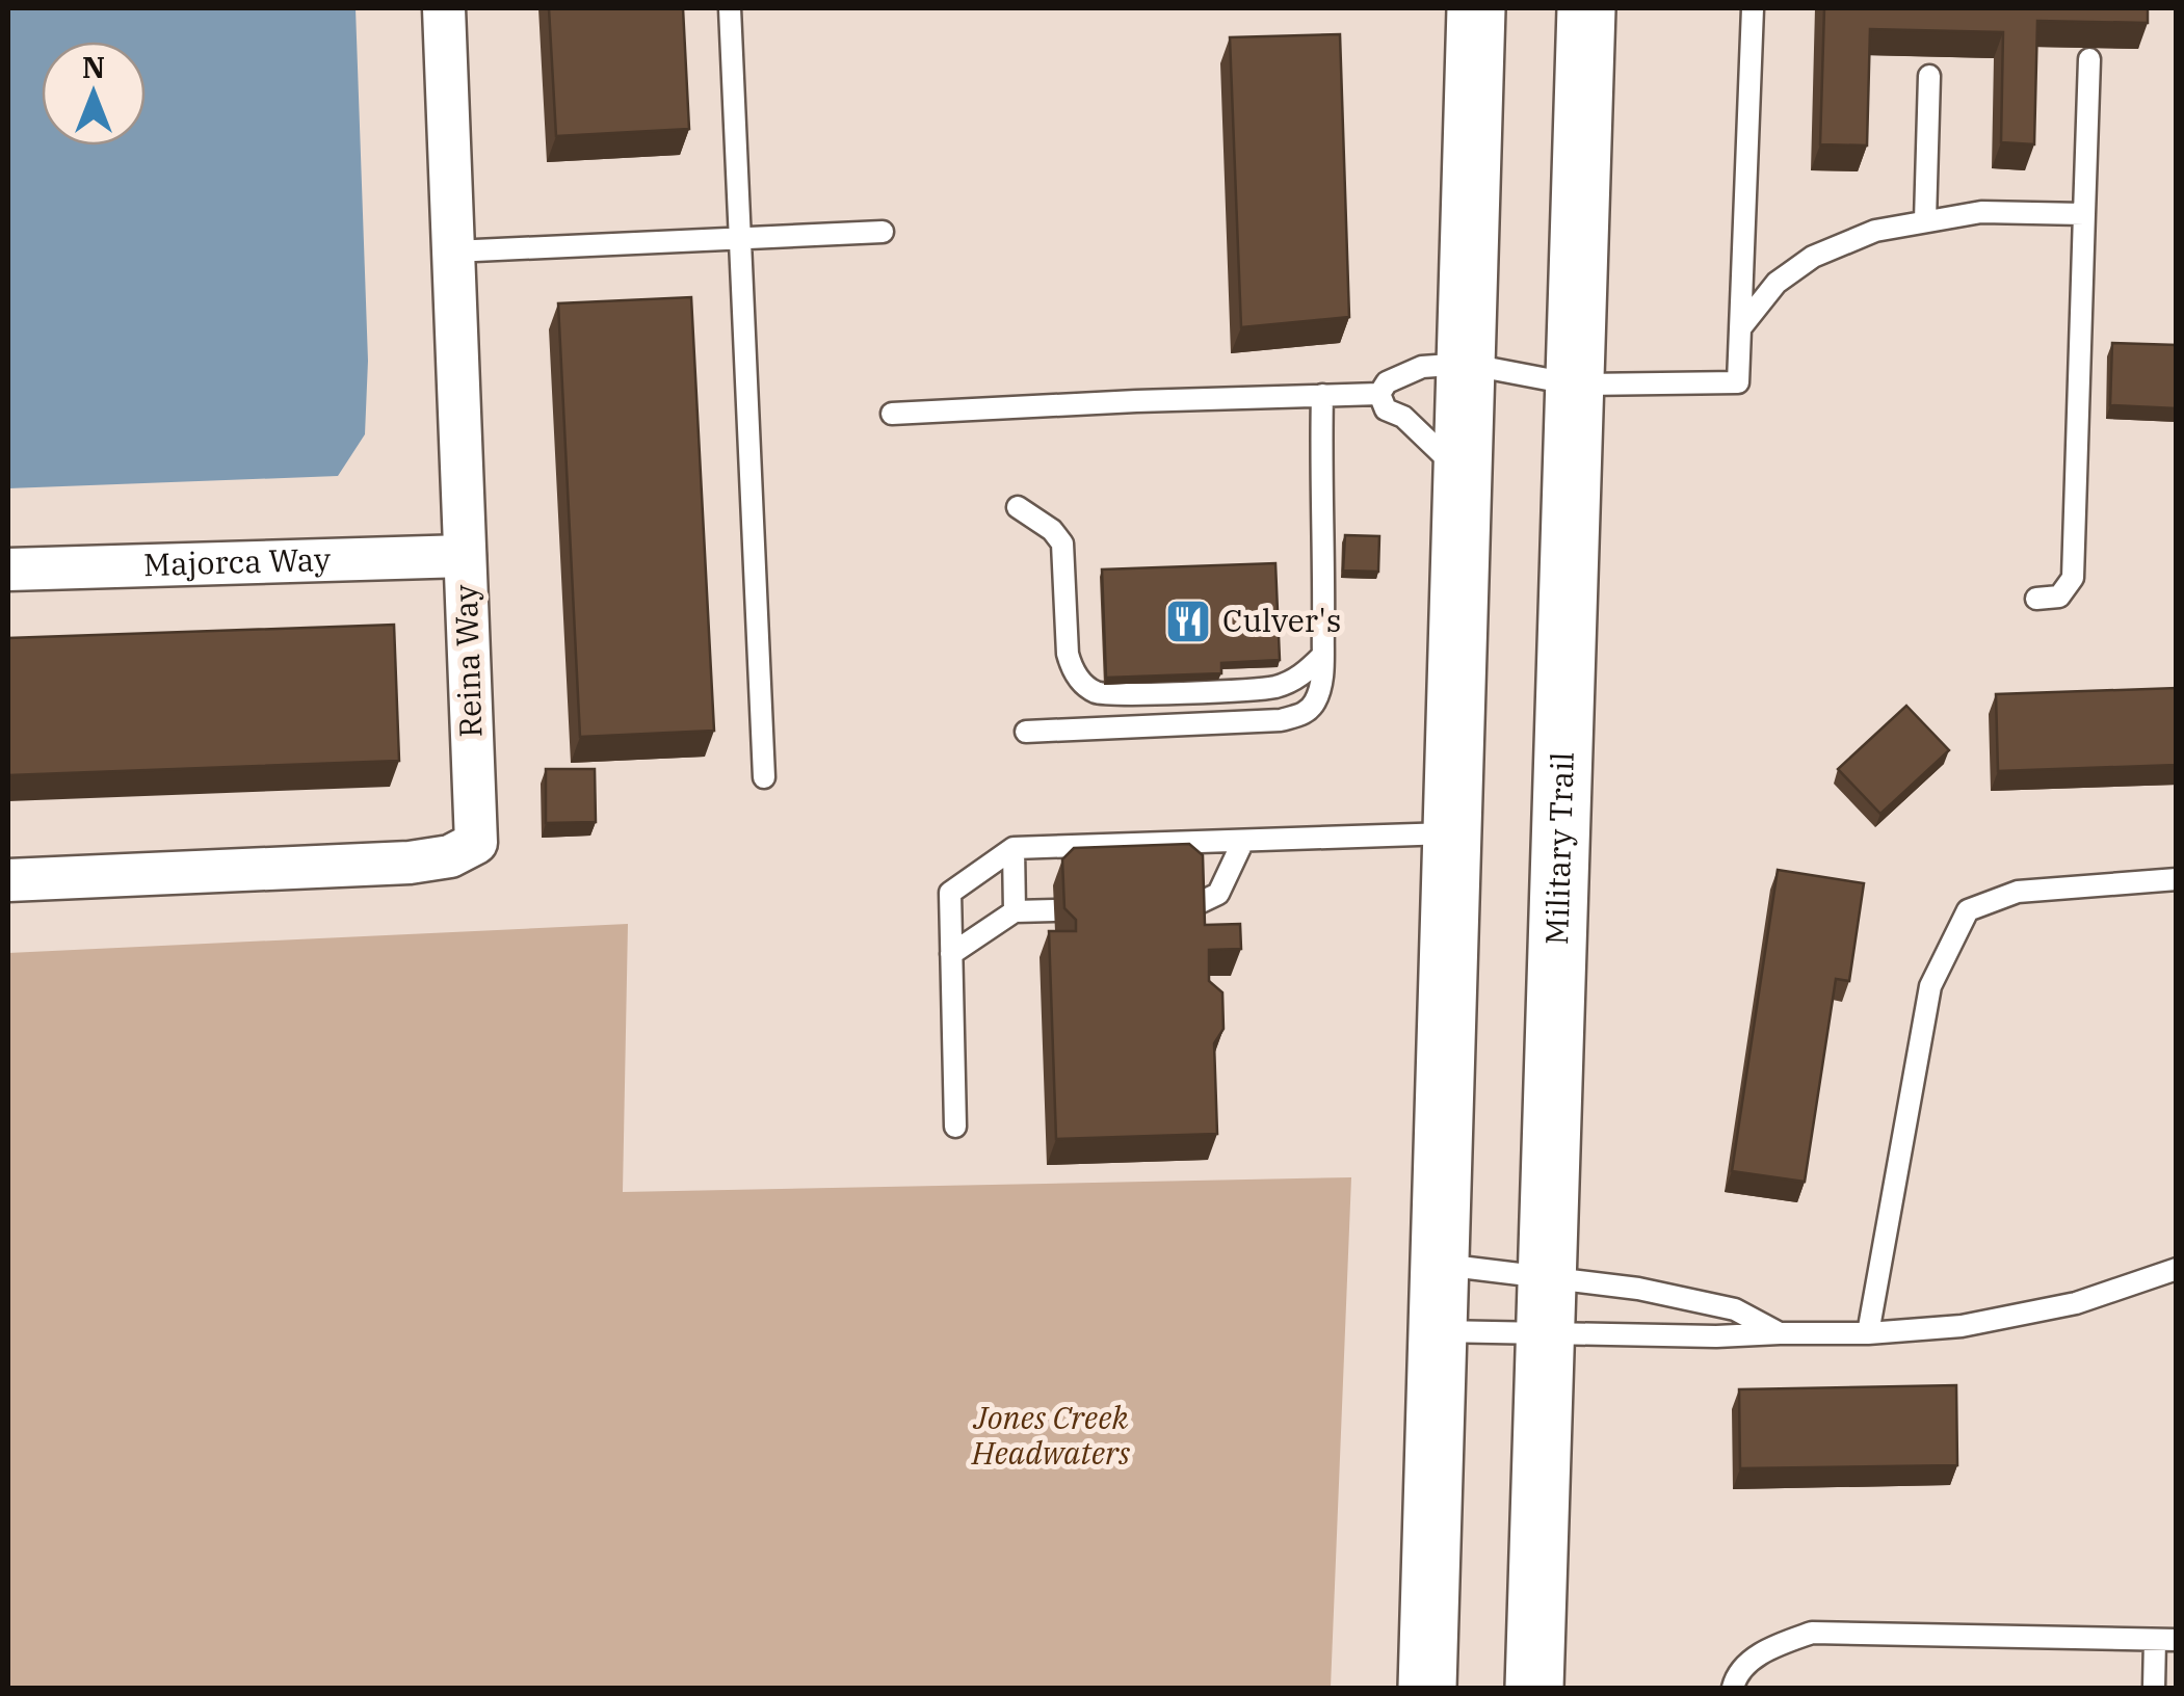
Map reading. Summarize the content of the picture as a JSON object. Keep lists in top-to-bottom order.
{
  "streets": {
    "main road": ["Military Trail"],
    "street": ["Majorca Way", "Reina Way"]
  },
  "crossings": [
    ["Majorca Way", "Reina Way"]
  ],
  "parks": ["Jones Creek Headwaters"],
  "places": {
    "restaurant": ["Culver's"]
  },
  "north": "top"
}
